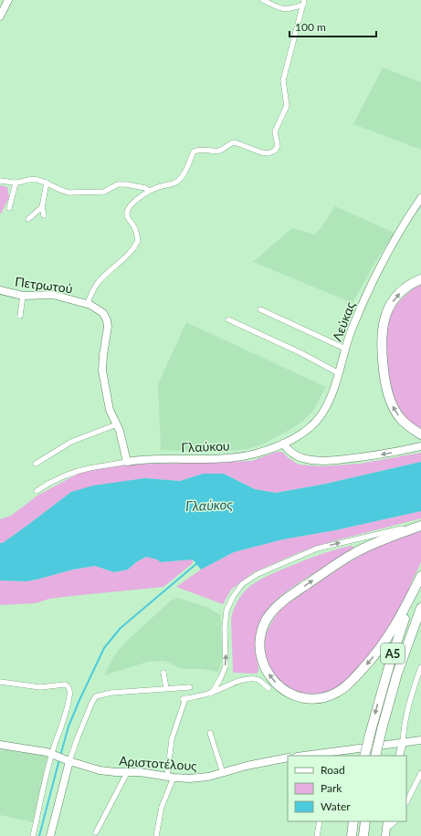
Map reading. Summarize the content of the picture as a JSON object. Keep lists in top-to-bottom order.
{
  "streets": {
    "highway": ["Α5"],
    "street": [
      "Πετρωτού",
      "Λεύκας",
      "Γλαύκου",
      "Αριστοτέλους"
    ]
  },
  "crossings": [
    ["Πετρωτού", "Γλαύκου"],
    ["Λεύκας", "Γλαύκου"]
  ],
  "water": ["Γλαύκος"],
  "legend": ["Road", "Park", "Water"],
  "scale_bar": "100 m"
}
